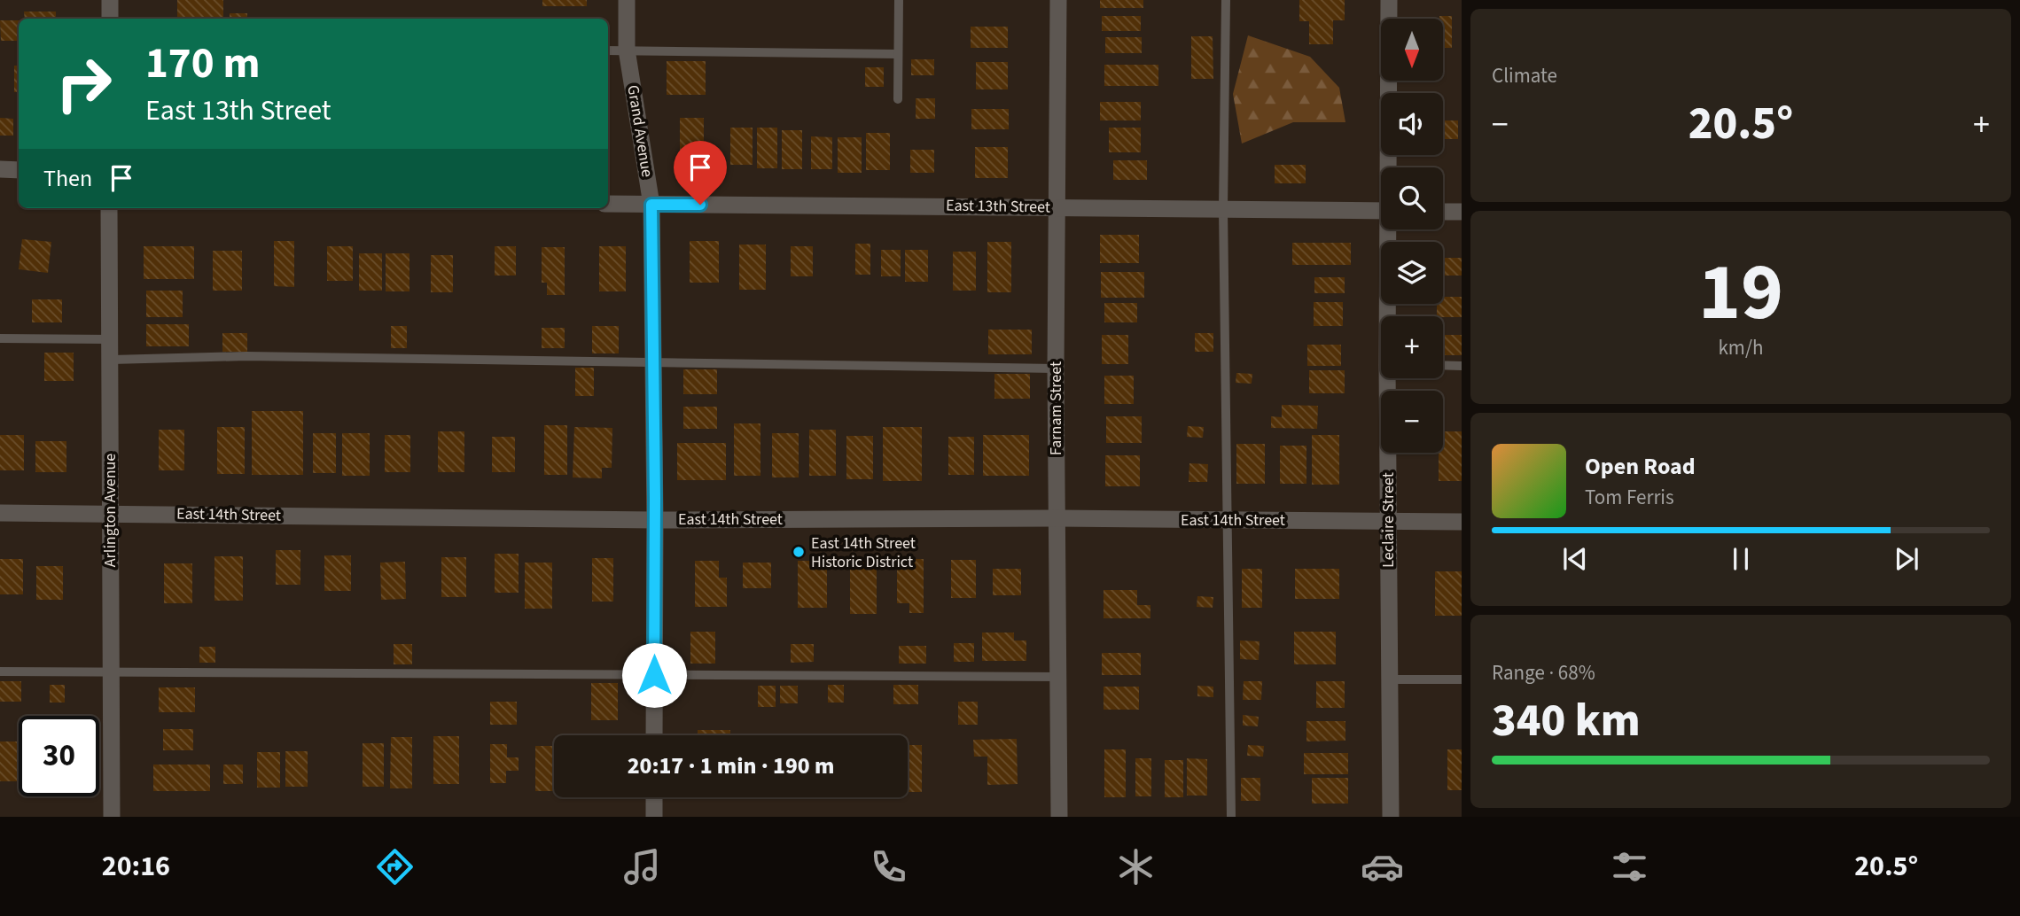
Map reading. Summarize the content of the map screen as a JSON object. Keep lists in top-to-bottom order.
{
  "streets": {
    "street": [
      "Grand Avenue",
      "East 13th Street",
      "Farnam Street",
      "Arlington Avenue",
      "East 14th Street",
      "Leclaire Street"
    ]
  },
  "crossings": [
    ["Grand Avenue", "East 13th Street"],
    ["Grand Avenue", "East 14th Street"],
    ["East 13th Street", "Farnam Street"],
    ["Farnam Street", "East 14th Street"],
    ["Arlington Avenue", "East 14th Street"],
    ["East 14th Street", "Leclaire Street"]
  ],
  "places": ["East 14th Street Historic District"],
  "north": "bottom",
  "page": {
    "tile": [
      "Climate",
      ["19", "km/h"],
      ["Range · 68%", "340 km"]
    ],
    "map_buttons": ["+", "−"],
    "turn": ["170 m", "East 13th Street"],
    "heat": ["−", "20.5°", "+"],
    "then": "Then",
    "song": ["Open Road", "Tom Ferris"],
    "limit": "30",
    "trip": "20:17 · 1 min · 190 m",
    "tabs": ["20:16", "20.5°"]
  }
}
